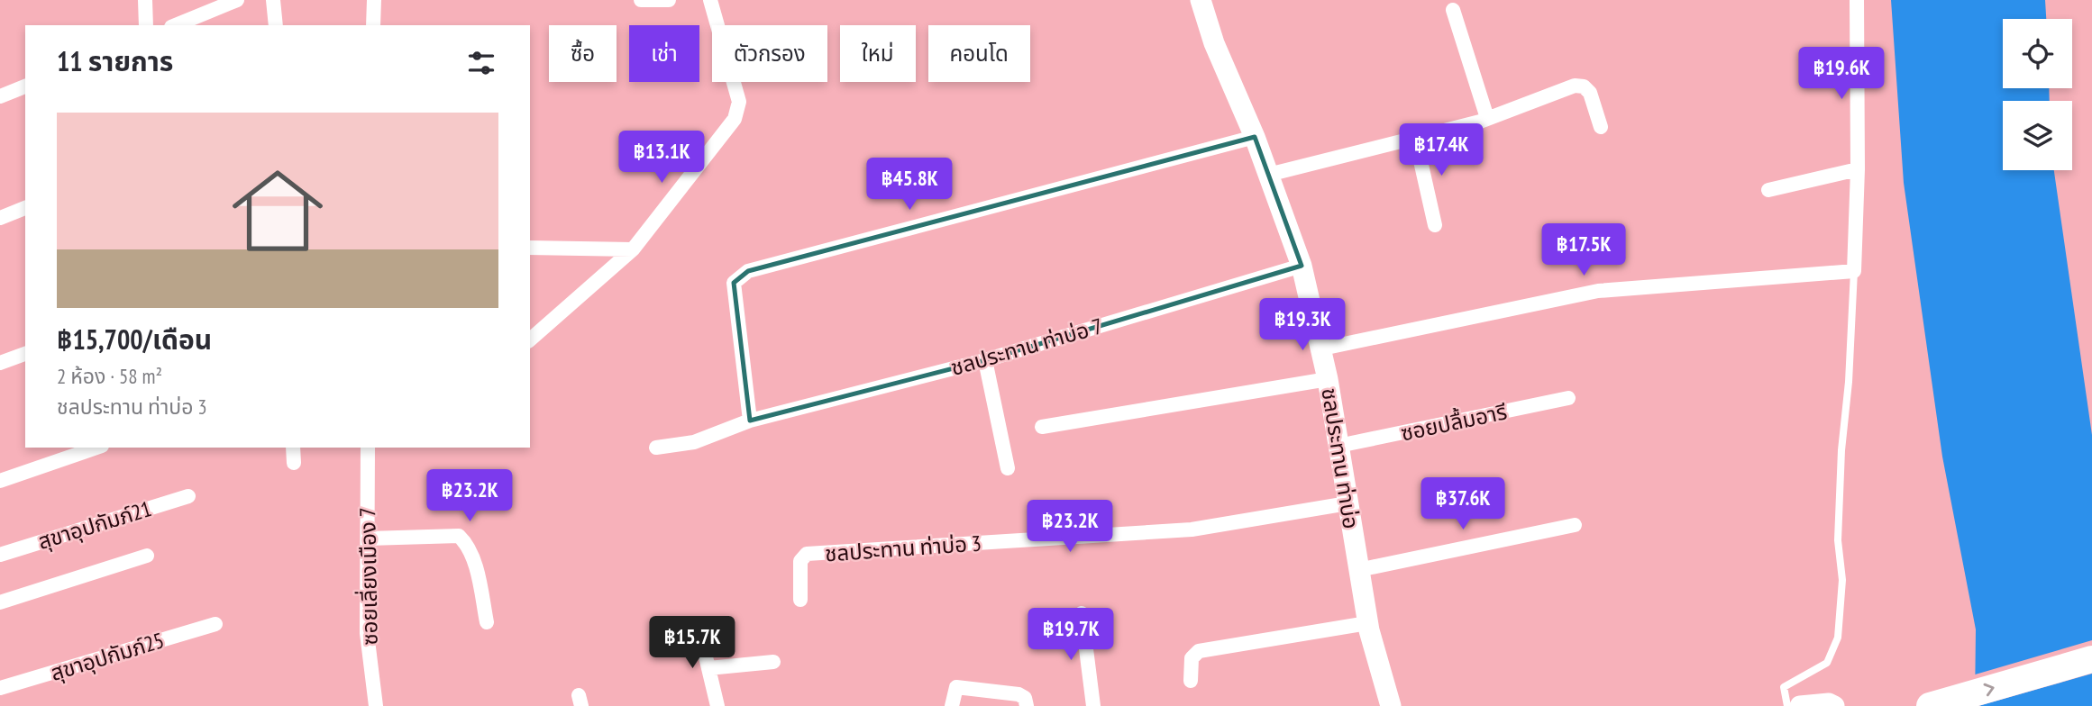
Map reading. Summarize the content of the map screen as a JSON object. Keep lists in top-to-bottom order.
{
  "streets": {
    "street": [
      "ชลประทาน ท่าบ่อ 7",
      "ซอยปลื้มอารี",
      "ชลประทาน ท่าบ่อ",
      "สุขาอุปกัมภ์21",
      "ชลประทาน ท่าบ่อ 3",
      "ซอยเลี่ยงเมือง 7",
      "สุขาอุปกัมภ์25"
    ]
  },
  "crossings": [
    ["ชลประทาน ท่าบ่อ 7", "ชลประทาน ท่าบ่อ"],
    ["ซอยปลื้มอารี", "ชลประทาน ท่าบ่อ"],
    ["ชลประทาน ท่าบ่อ", "ชลประทาน ท่าบ่อ 3"]
  ],
  "page": {
    "chip": [
      "ซื้อ",
      "เช่า",
      "ตัวกรอง",
      "ใหม่",
      "คอนโด"
    ],
    "heading": "11 รายการ",
    "price": [
      "฿19.6K",
      "฿17.4K",
      "฿13.1K",
      "฿45.8K",
      "฿17.5K",
      "฿19.3K",
      "฿23.2K",
      "฿37.6K",
      "฿23.2K",
      "฿19.7K",
      "฿15.7K"
    ],
    "list": [
      {
        "name": "฿15,700/เดือน",
        "note": "2 ห้อง · 58 m² · ชลประทาน ท่าบ่อ 3"
      }
    ]
  }
}
